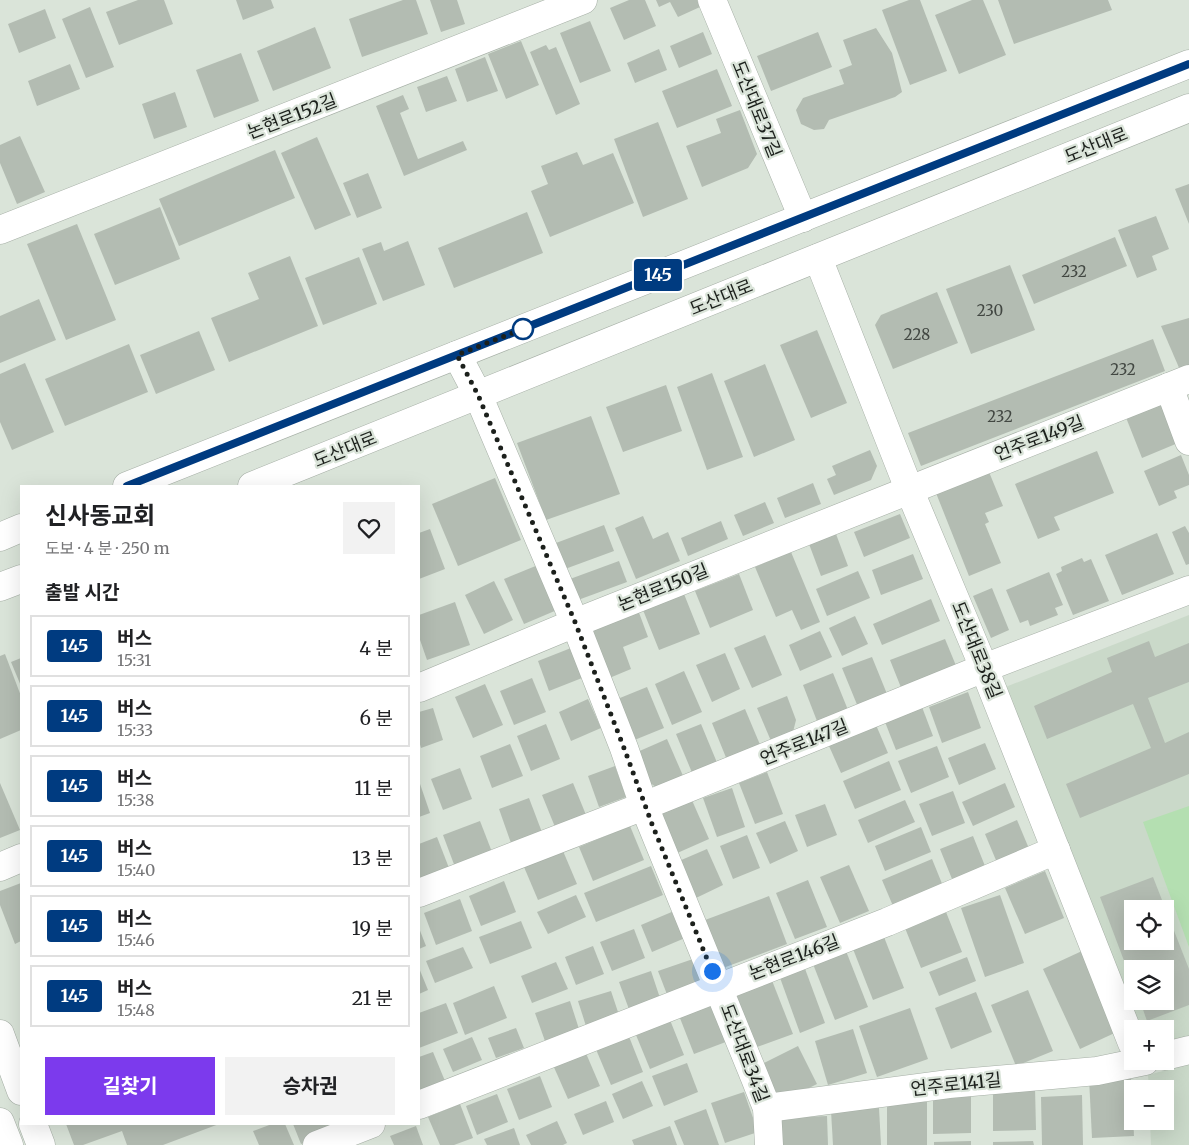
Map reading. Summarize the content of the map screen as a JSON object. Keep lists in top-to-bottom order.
{
  "streets": {
    "street": [
      "도산대로37길",
      "논현로152길",
      "도산대로",
      "언주로149길",
      "논현로150길",
      "도산대로38길",
      "언주로147길",
      "논현로146길",
      "도산대로34길",
      "언주로141길"
    ]
  },
  "crossings": [
    ["도산대로", "도산대로38길"],
    ["도산대로", "도산대로34길"],
    ["언주로149길", "논현로150길"],
    ["언주로149길", "도산대로38길"],
    ["논현로150길", "도산대로38길"],
    ["논현로150길", "도산대로34길"],
    ["도산대로38길", "언주로147길"],
    ["도산대로38길", "논현로146길"],
    ["언주로147길", "도산대로34길"],
    ["논현로146길", "도산대로34길"],
    ["도산대로34길", "언주로141길"]
  ],
  "lines": ["bus line 145"],
  "house_numbers": [
    "232",
    "230",
    "228",
    "232",
    "232"
  ],
  "page": {
    "on_map": "145",
    "heading": [
      ["신사동교회", "도보 · 4 분 · 250 m"],
      "출발 시간"
    ],
    "list": [
      {
        "mark": "145",
        "name": "버스",
        "note": "15:31",
        "value": "4 분"
      },
      {
        "mark": "145",
        "name": "버스",
        "note": "15:33",
        "value": "6 분"
      },
      {
        "mark": "145",
        "name": "버스",
        "note": "15:38",
        "value": "11 분"
      },
      {
        "mark": "145",
        "name": "버스",
        "note": "15:40",
        "value": "13 분"
      },
      {
        "mark": "145",
        "name": "버스",
        "note": "15:46",
        "value": "19 분"
      },
      {
        "mark": "145",
        "name": "버스",
        "note": "15:48",
        "value": "21 분"
      }
    ],
    "map_buttons": ["+", "−"],
    "buttons": ["길찾기", "승차권"]
  }
}
